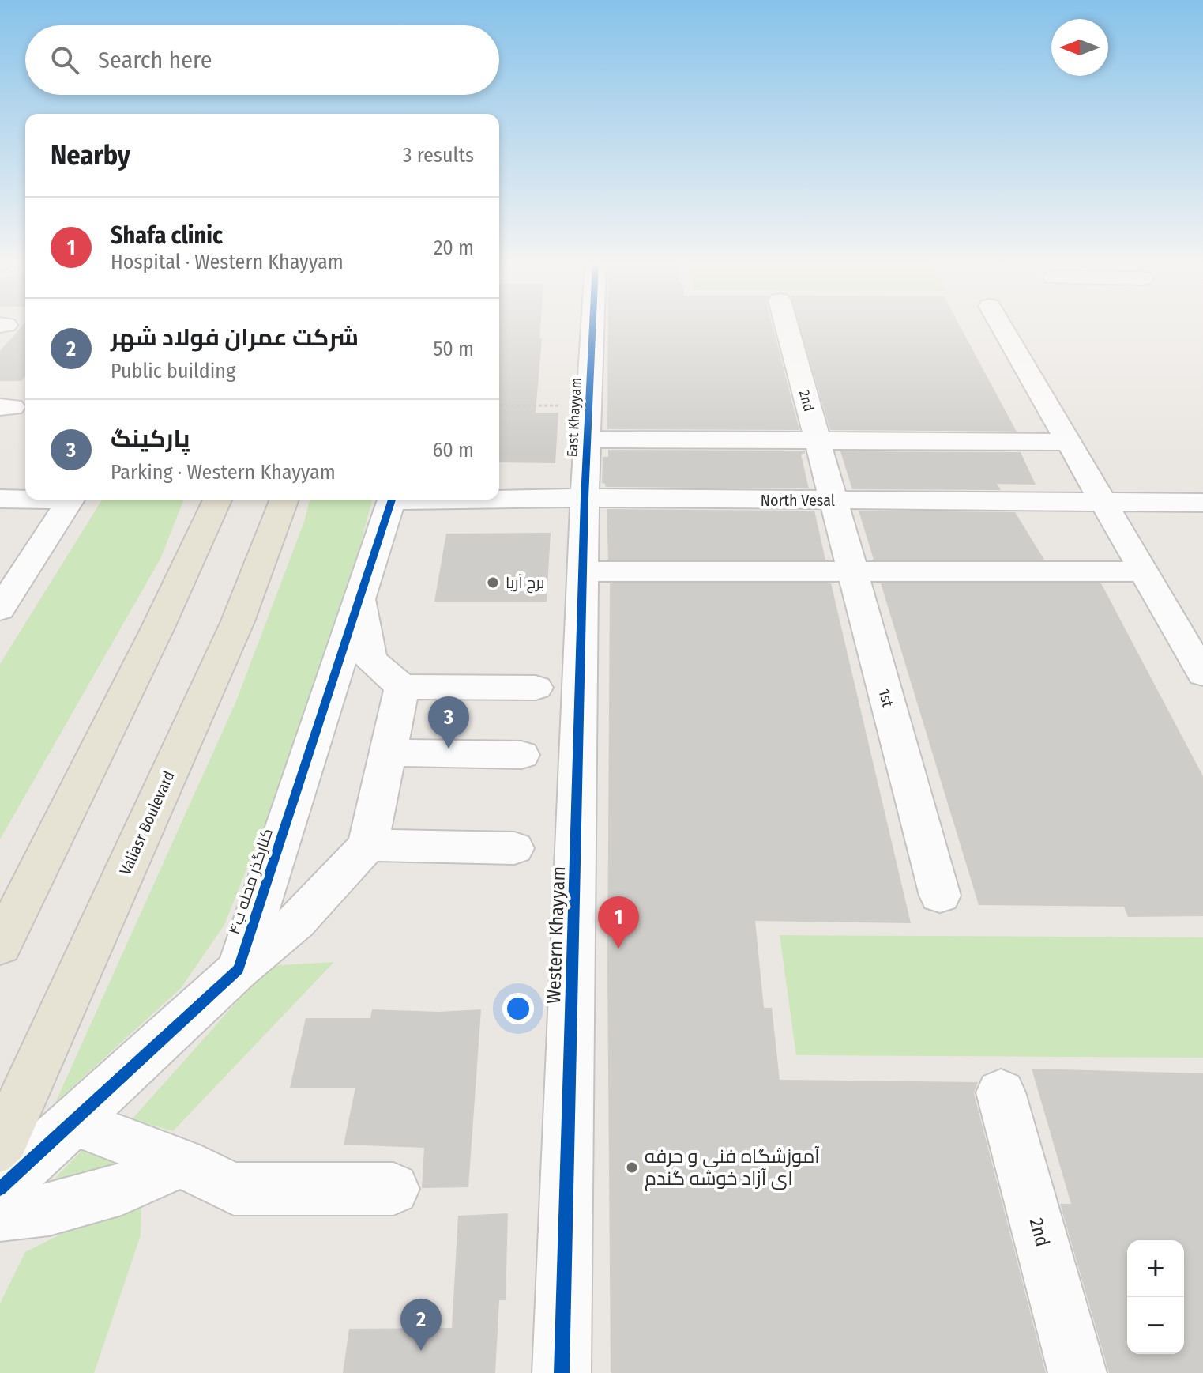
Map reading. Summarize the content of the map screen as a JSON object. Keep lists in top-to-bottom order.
{
  "streets": {
    "main road": ["Valiasr Boulevard"],
    "street": [
      "2nd",
      "East Khayyam",
      "North Vesal",
      "1st",
      "کنارگذر محله ب۴",
      "Western Khayyam"
    ]
  },
  "crossings": [
    ["2nd", "North Vesal"],
    ["2nd", "1st"],
    ["East Khayyam", "North Vesal"],
    ["East Khayyam", "Western Khayyam"],
    ["North Vesal", "1st"],
    ["North Vesal", "Western Khayyam"]
  ],
  "places": ["برج آریا", "آموزشگاه فنی و حرفه ای آزاد خوشه گندم"],
  "north": "left",
  "page": {
    "search": "Search here",
    "heading": ["Nearby", "3 results"],
    "list": [
      {
        "mark": "1",
        "name": "Shafa clinic",
        "note": "Hospital · Western Khayyam",
        "value": "20 m"
      },
      {
        "mark": "2",
        "name": "شرکت عمران فولاد شهر",
        "note": "Public building",
        "value": "50 m"
      },
      {
        "mark": "3",
        "name": "پارکینگ",
        "note": "Parking · Western Khayyam",
        "value": "60 m"
      }
    ],
    "pins": ["3", "1", "2"],
    "map_buttons": ["+", "−"]
  }
}
